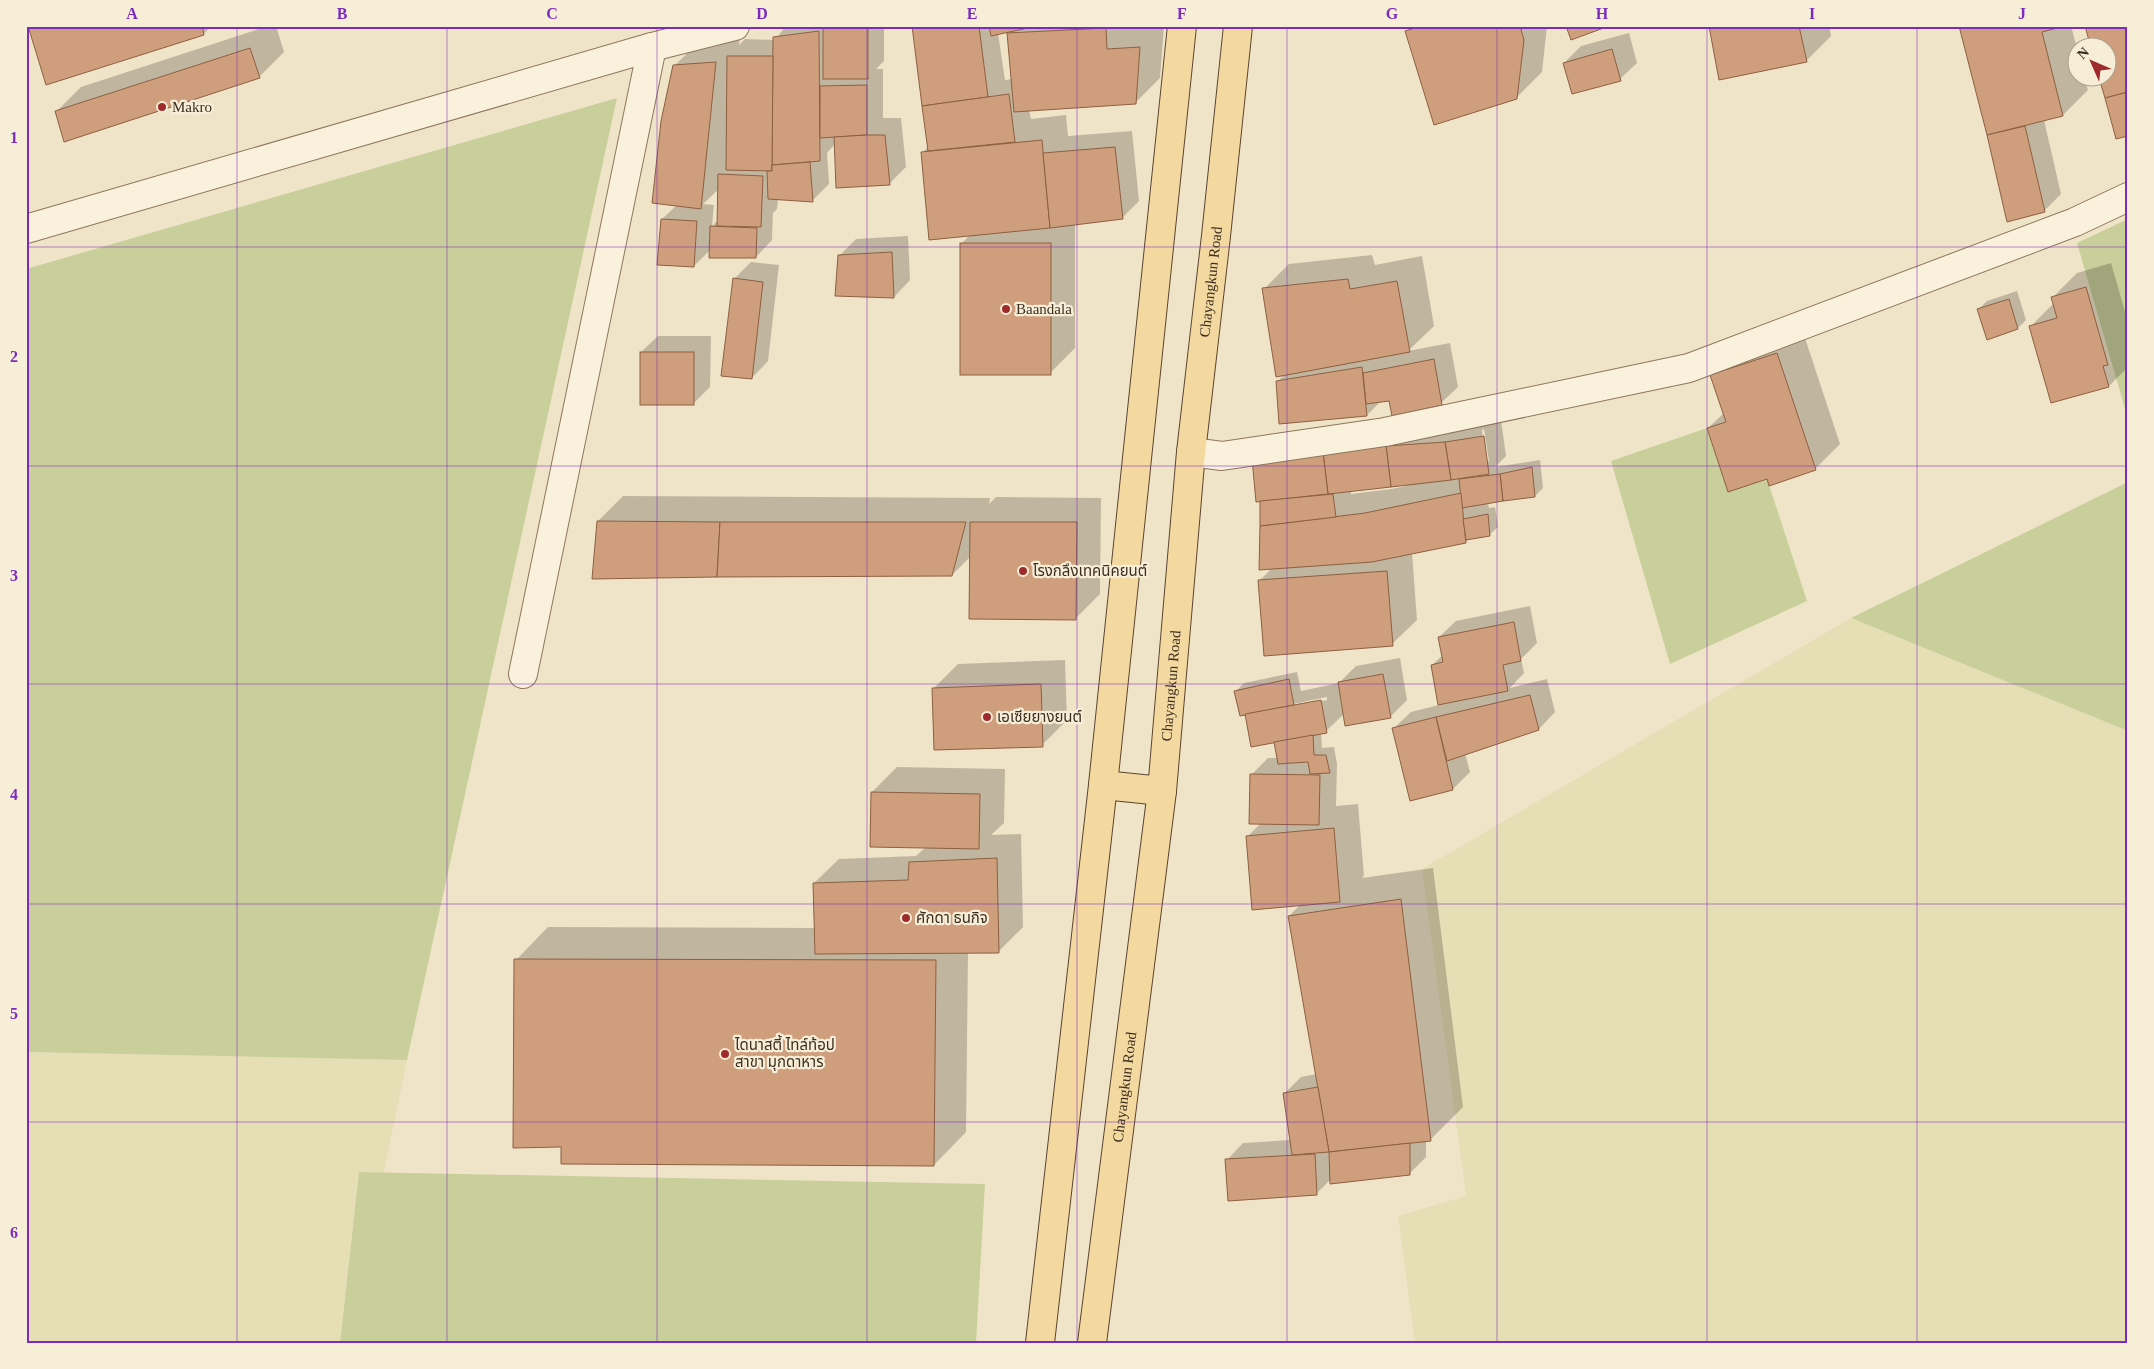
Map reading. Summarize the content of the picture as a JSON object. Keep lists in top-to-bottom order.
{
  "streets": {
    "main road": ["Chayangkun Road"]
  },
  "places": [
    "Makro",
    "Baandala",
    "โรงกลึงเทคนิคยนต์",
    "เอเซียยางยนต์",
    "ศักดา ธนกิจ",
    "ไดนาสตี้ ไทล์ท้อป สาขา มุกดาหาร"
  ],
  "north": "top left",
  "grid": {
    "columns": [
      "A",
      "B",
      "C",
      "D",
      "E",
      "F",
      "G",
      "H",
      "I",
      "J"
    ],
    "rows": [
      "1",
      "2",
      "3",
      "4",
      "5",
      "6"
    ]
  }
}
